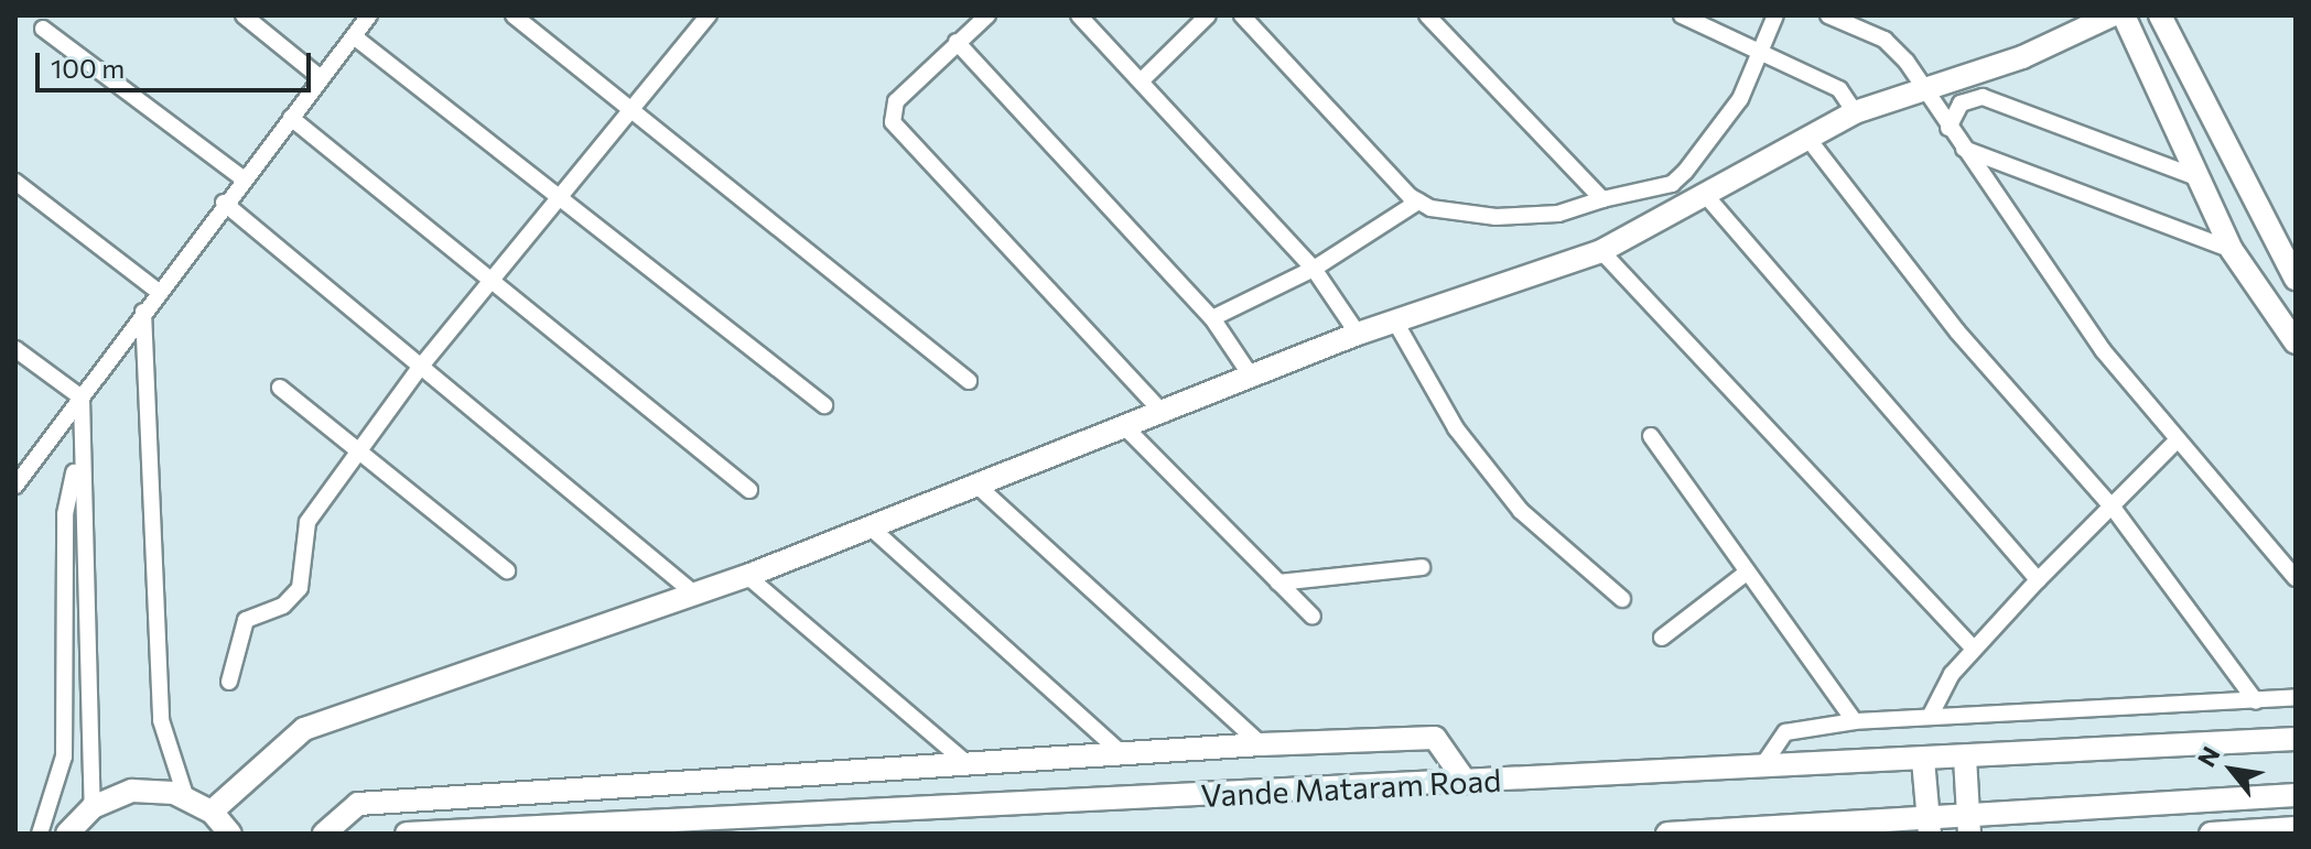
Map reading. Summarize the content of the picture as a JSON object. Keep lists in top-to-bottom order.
{
  "streets": {
    "street": ["Vande Mataram Road"]
  },
  "scale_bar": "100 m",
  "north": "top left"
}
